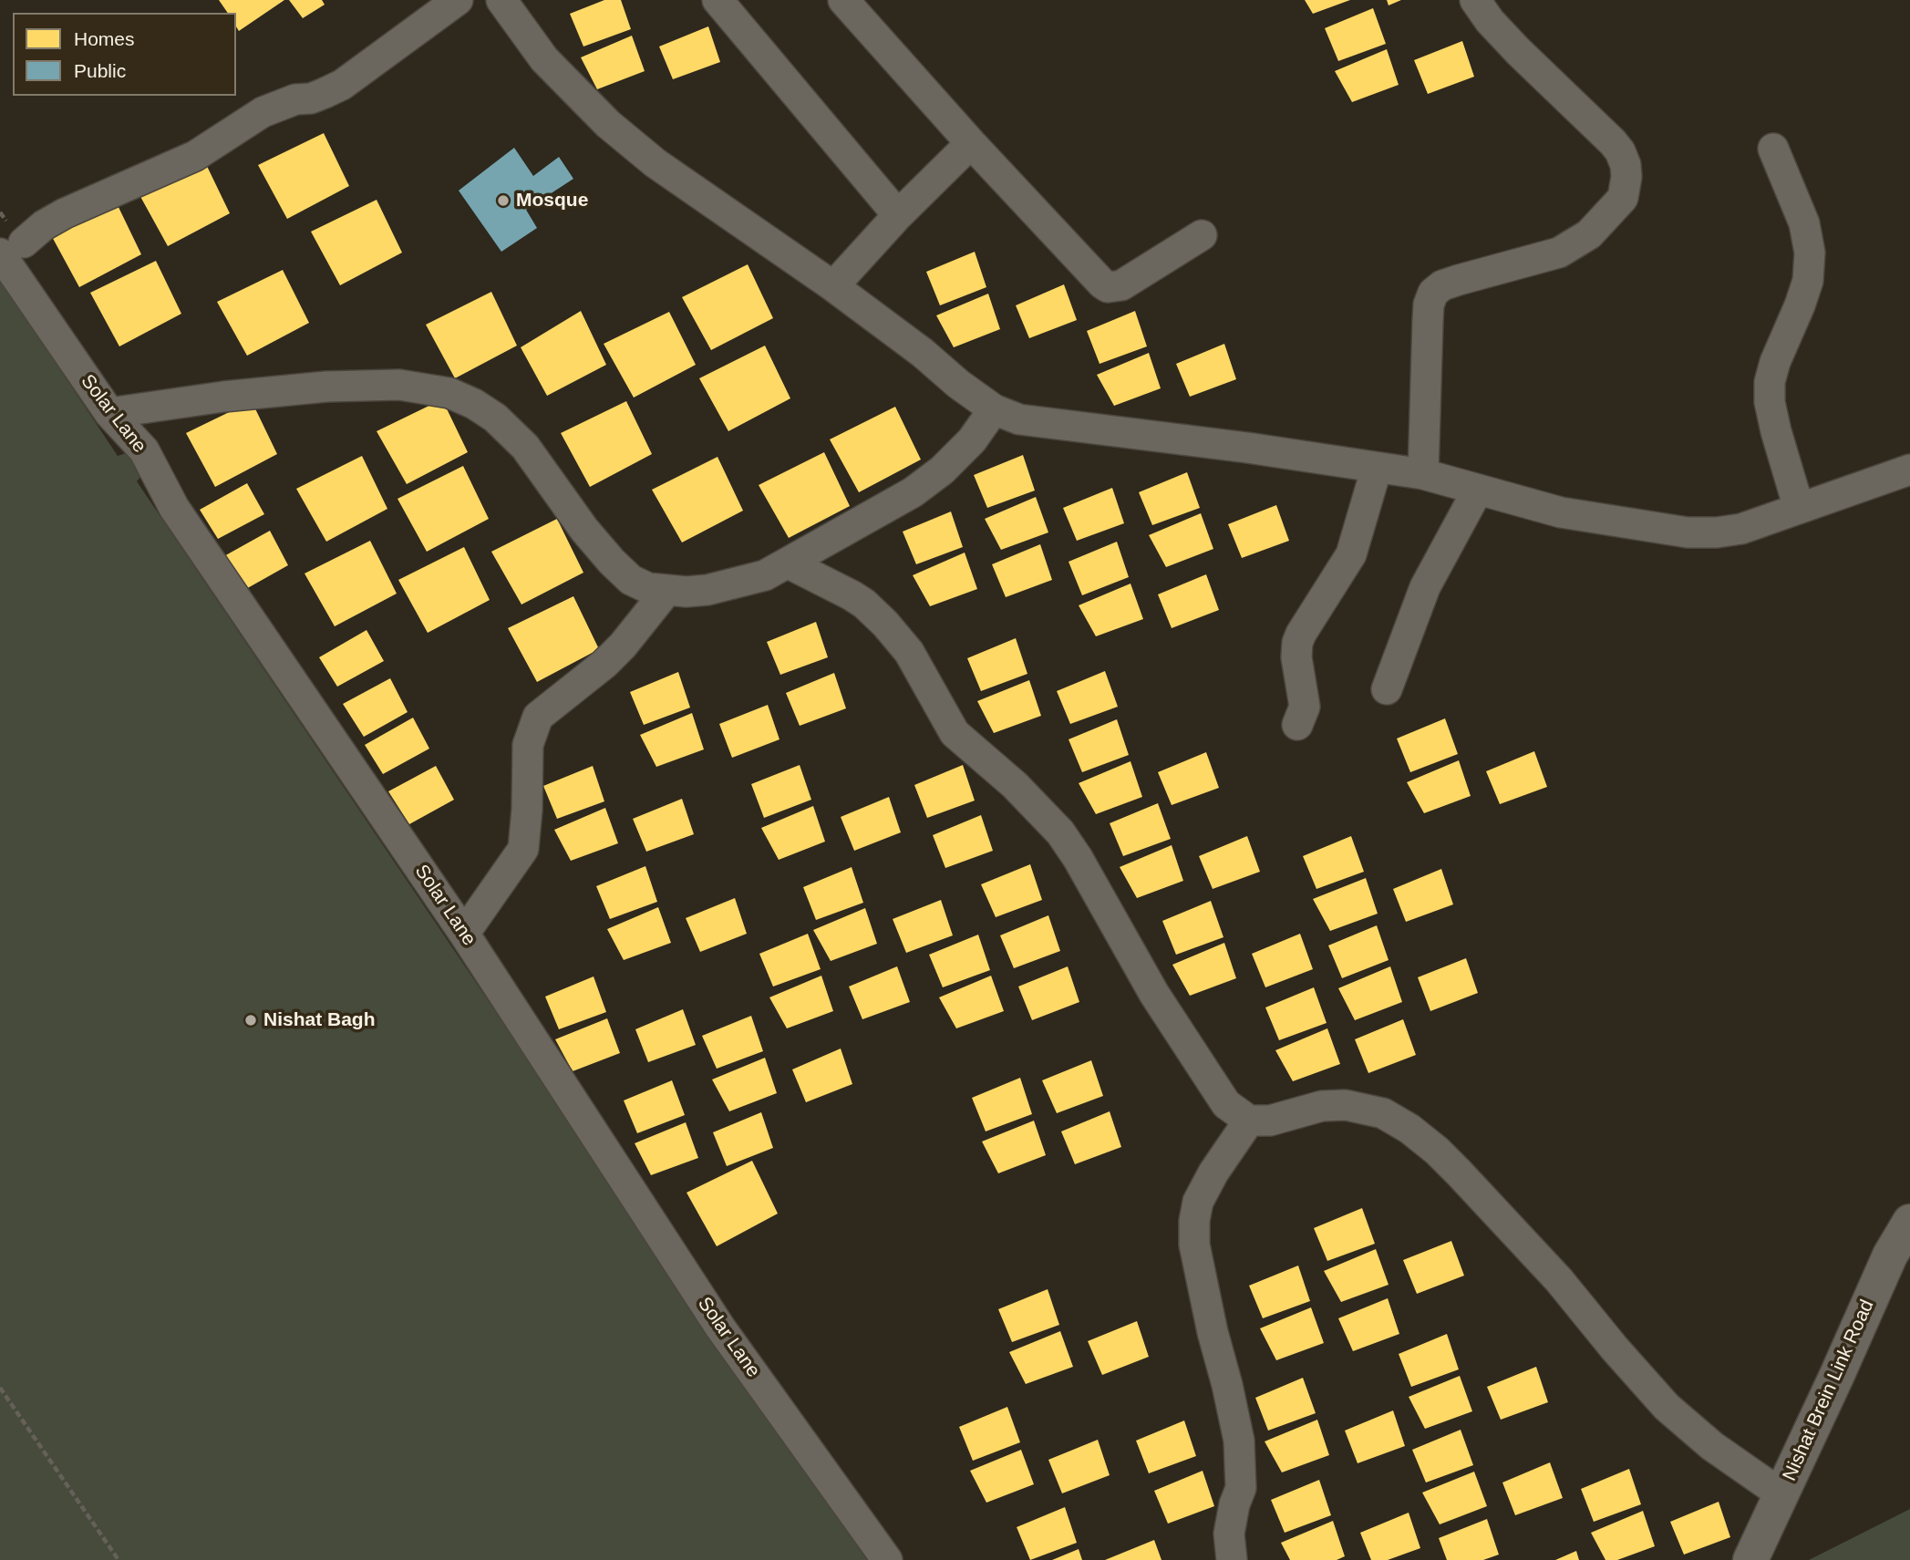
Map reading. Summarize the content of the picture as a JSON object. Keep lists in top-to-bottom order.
{
  "streets": {
    "street": ["Solar Lane", "Nishat Brein Link Road"]
  },
  "places": ["Mosque", "Nishat Bagh"],
  "legend": ["Homes", "Public"]
}
